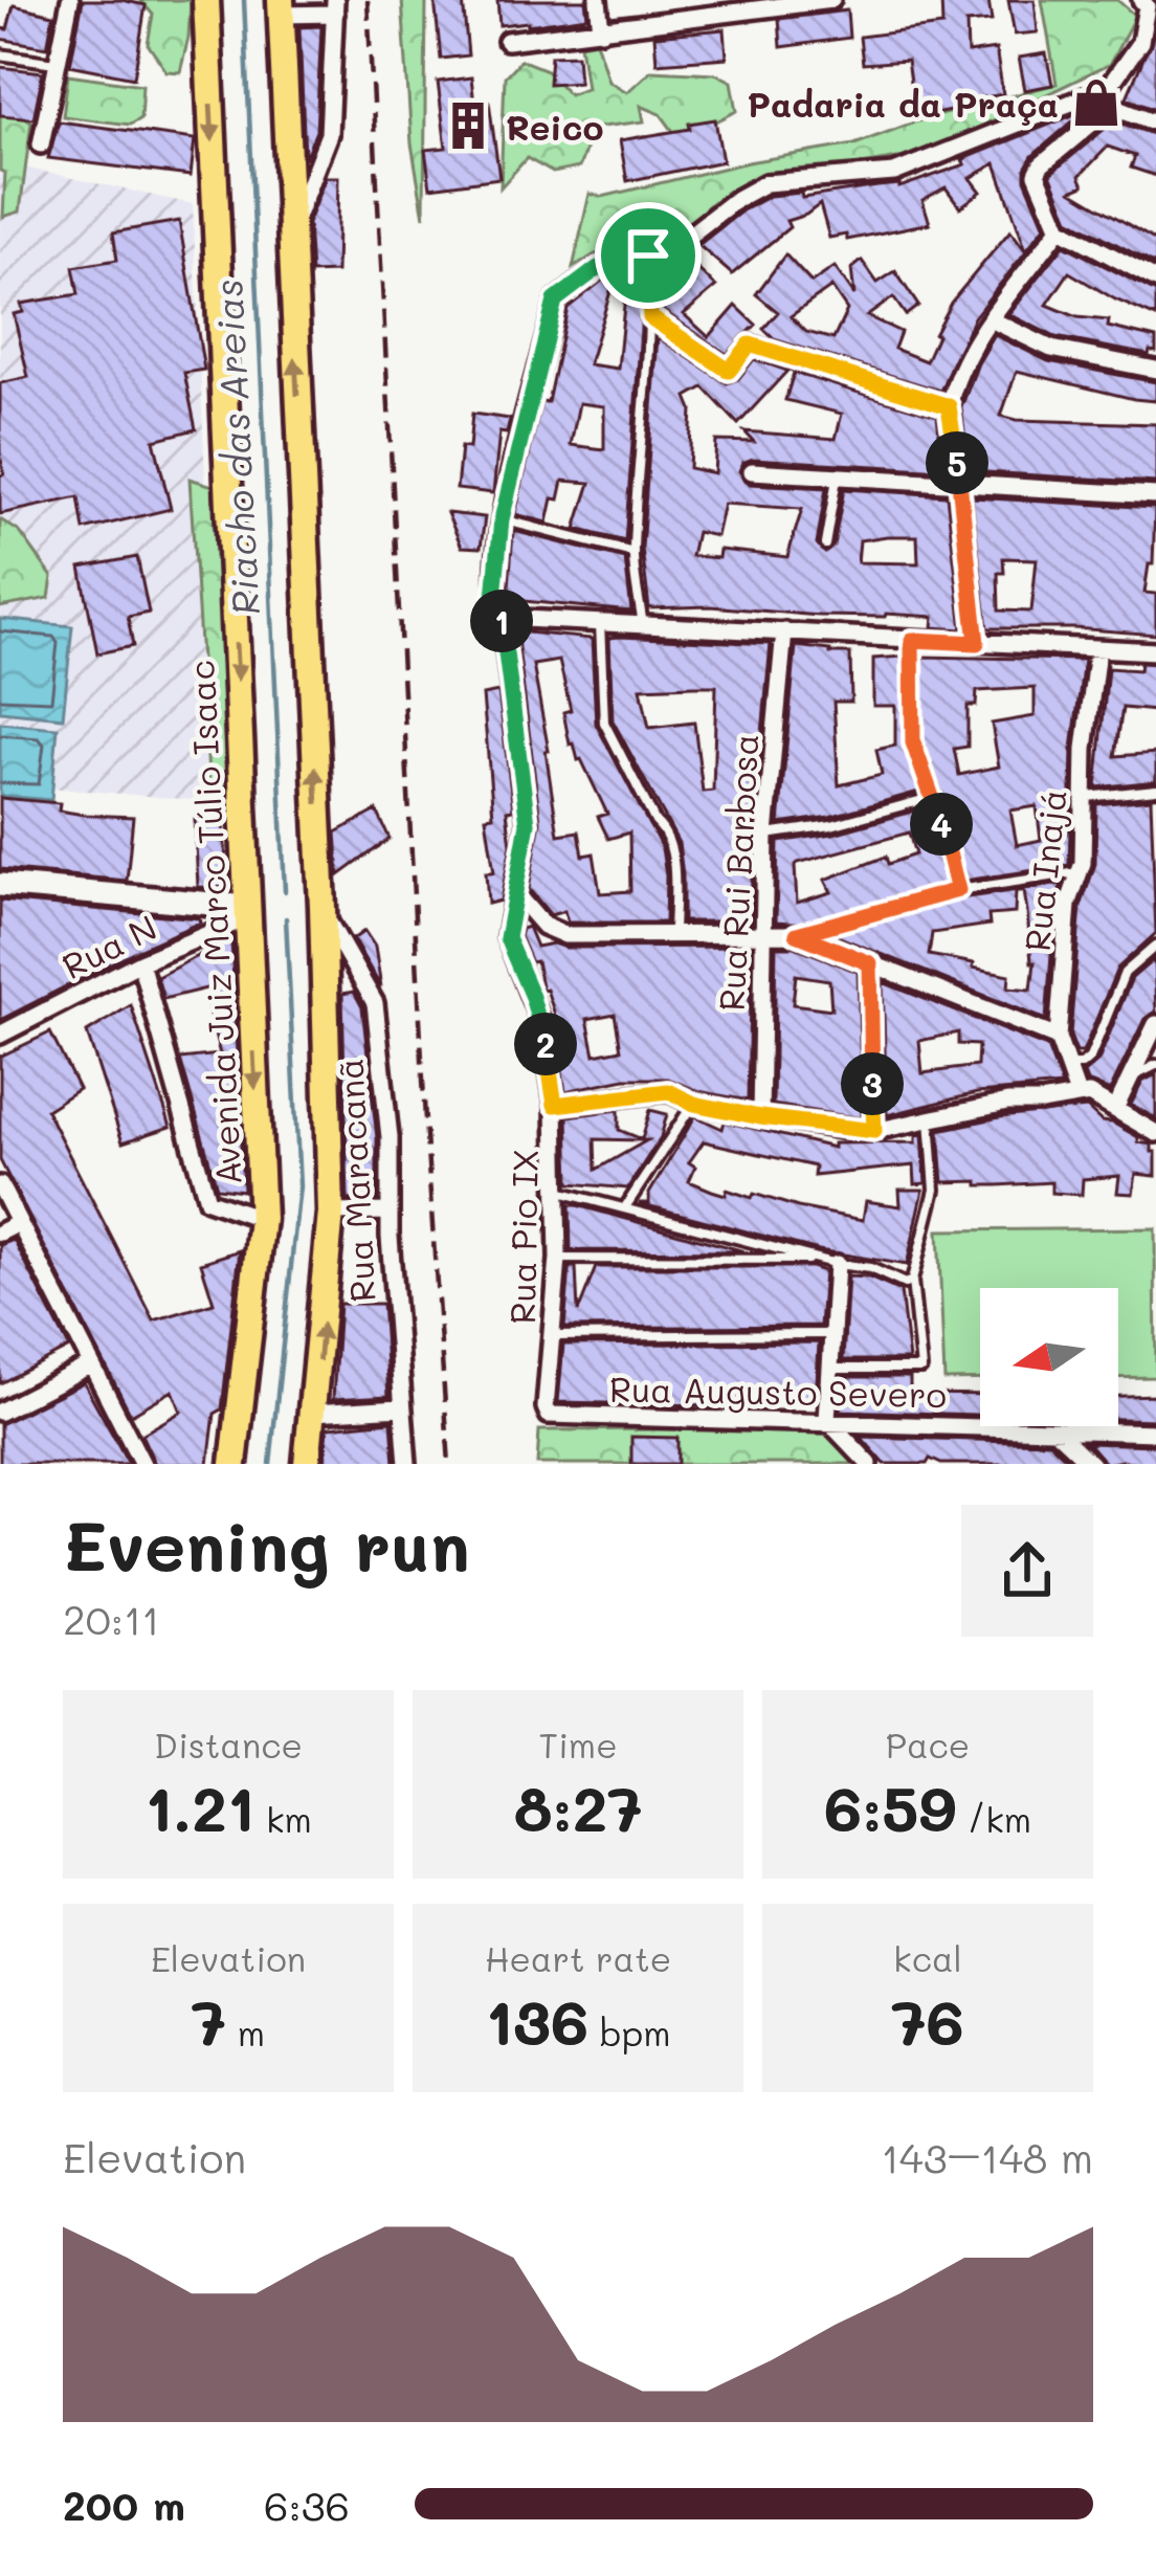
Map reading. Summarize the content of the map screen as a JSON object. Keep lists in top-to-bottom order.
{
  "streets": {
    "main road": ["Avenida Juiz Marco Túlio Isaac"],
    "street": [
      "Rua Inajá",
      "Rua Rui Barbosa",
      "Rua N",
      "Rua Maracanã",
      "Rua Pio IX",
      "Rua Augusto Severo"
    ]
  },
  "crossings": [
    ["Avenida Juiz Marco Túlio Isaac", "Rua N"],
    ["Rua Pio IX", "Rua Augusto Severo"]
  ],
  "water": ["Riacho das Areias"],
  "places": {
    "shop": ["Padaria da Praça"],
    "building": ["Reico"]
  },
  "north": "left",
  "page": {
    "pins": [
      "5",
      "1",
      "4",
      "2",
      "3"
    ],
    "heading": ["Evening run", "20:11"],
    "stats": [
      ["Distance", "1.21 km"],
      ["Time", "8:27"],
      ["Pace", "6:59 /km"],
      ["Elevation", "7 m"],
      ["Heart rate", "136 bpm"],
      ["kcal", "76"]
    ],
    "chart": ["Elevation", "143–148 m"],
    "list": [
      {
        "name": "200 m",
        "note": "6:36"
      }
    ]
  }
}
